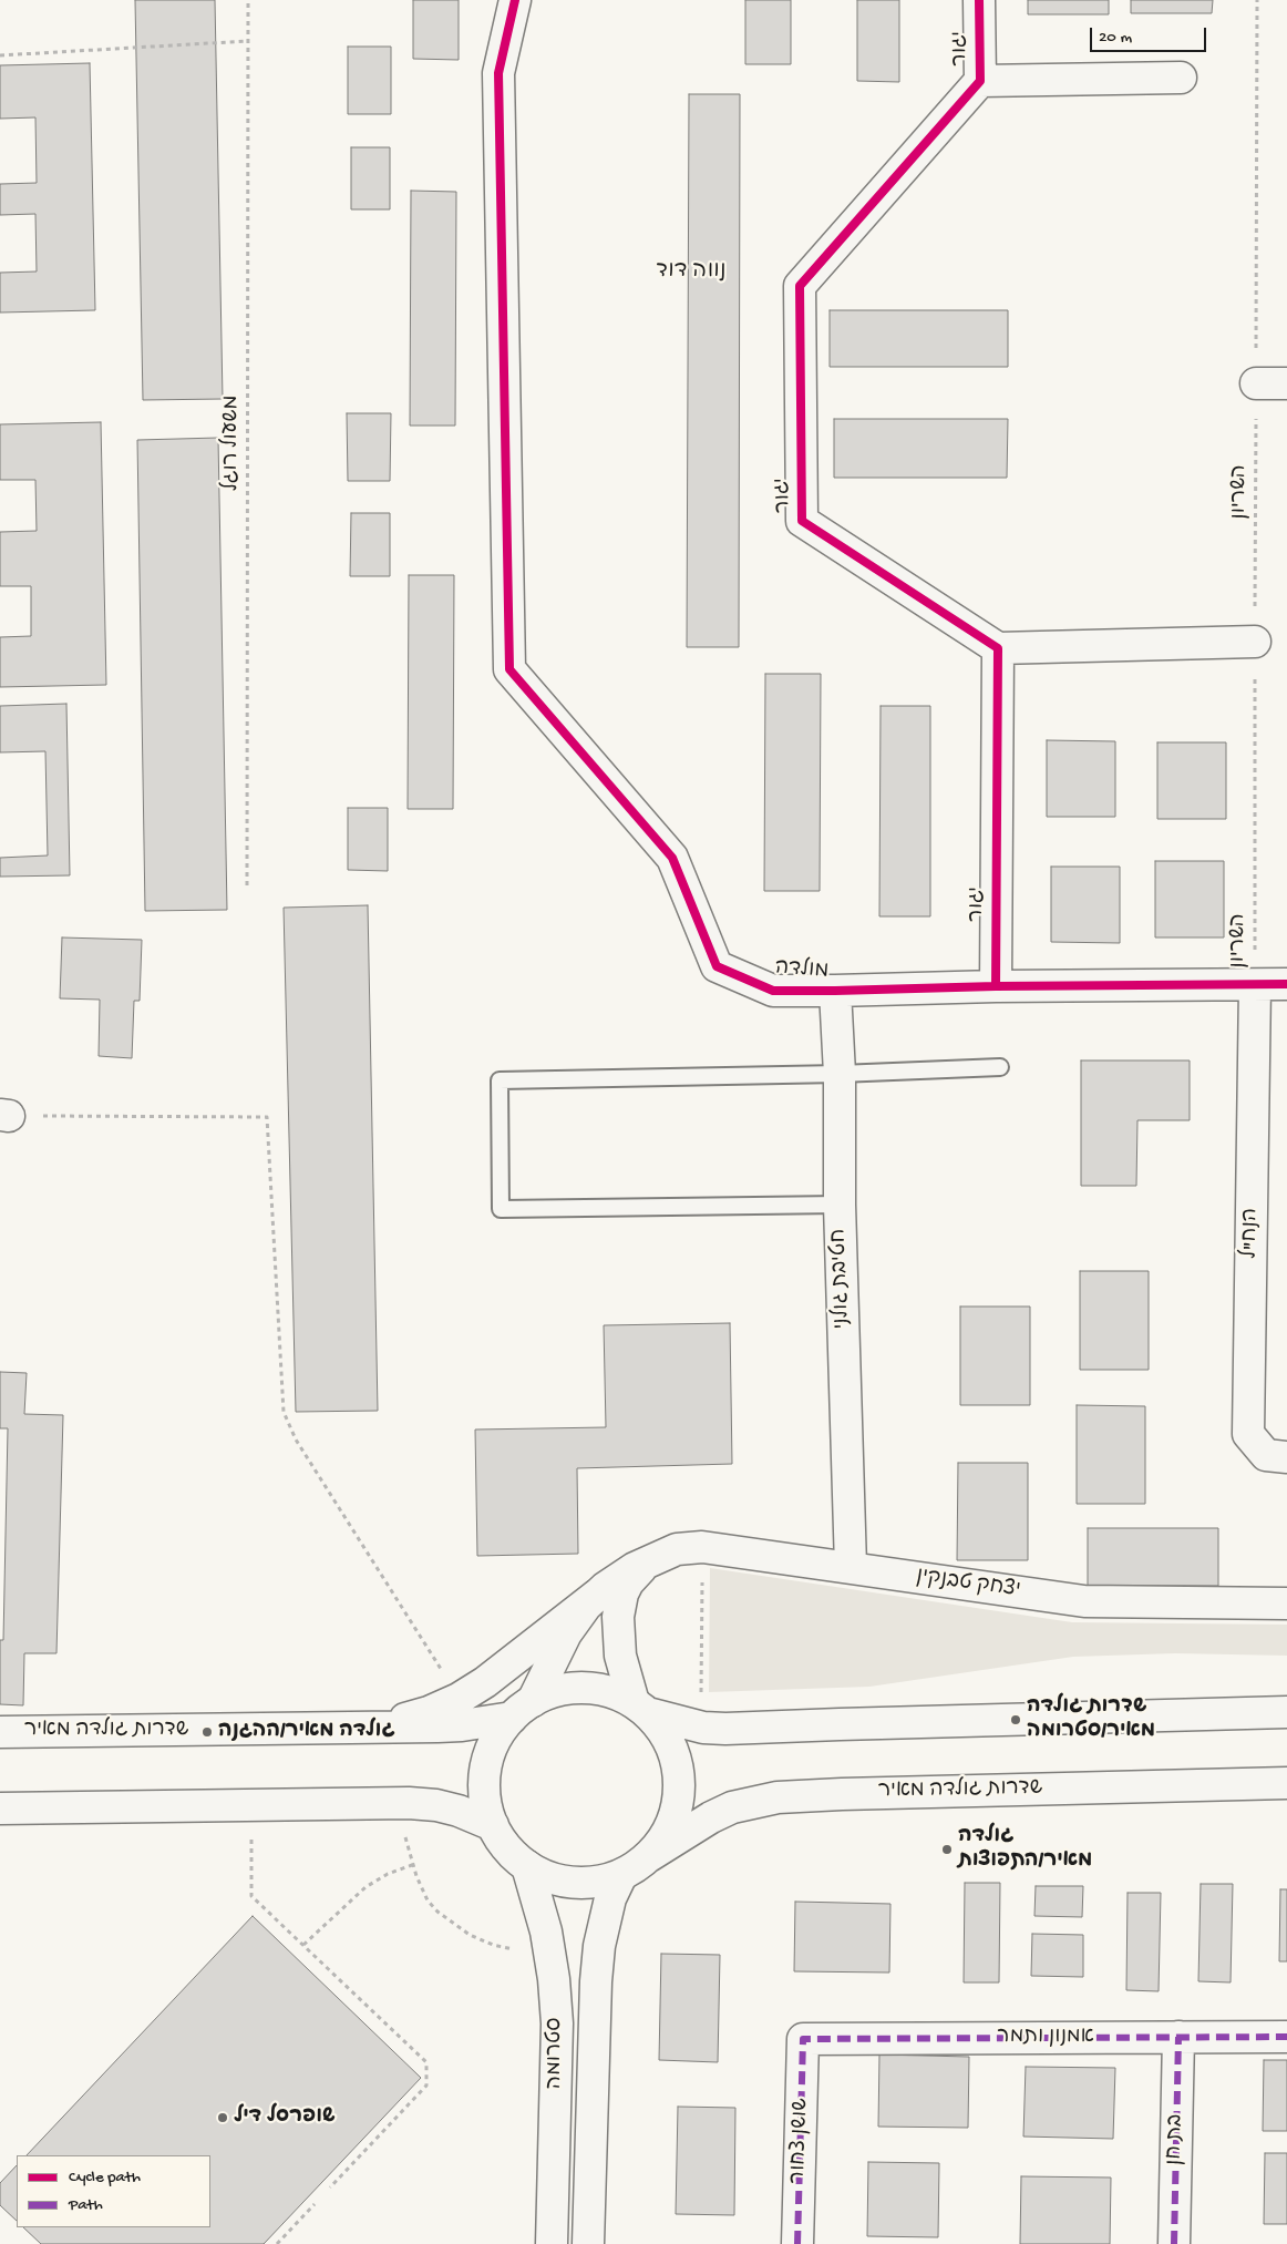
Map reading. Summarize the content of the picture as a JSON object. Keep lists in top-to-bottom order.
{
  "streets": {
    "street": [
      "יגור",
      "מולדה",
      "הנח\"ל",
      "חטיבת גולני",
      "יצחק טבנקין",
      "שדרות גולדה מאיר",
      "אמנון ותמר",
      "סטרומה",
      "בת חן",
      "שושן צחור"
    ],
    "path": ["משעול רוגל", "השריון"]
  },
  "crossings": [
    ["יגור", "מולדה"],
    ["השריון", "מולדה"],
    ["השריון", "הנח\"ל"],
    ["מולדה", "הנח\"ל"],
    ["מולדה", "חטיבת גולני"],
    ["חטיבת גולני", "יצחק טבנקין"],
    ["יצחק טבנקין", "שדרות גולדה מאיר"],
    ["יצחק טבנקין", "סטרומה"],
    ["שדרות גולדה מאיר", "סטרומה"],
    ["אמנון ותמר", "בת חן"],
    ["אמנון ותמר", "שושן צחור"]
  ],
  "districts": ["נווה דוד"],
  "places": [
    "שדרות גולדה מאיר/סטרומה",
    "גולדה מאיר/ההגנה",
    "גולדה מאיר/התפוצות",
    "שופרסל דיל"
  ],
  "legend": ["Cycle path", "Path"],
  "scale_bar": "20 m"
}
